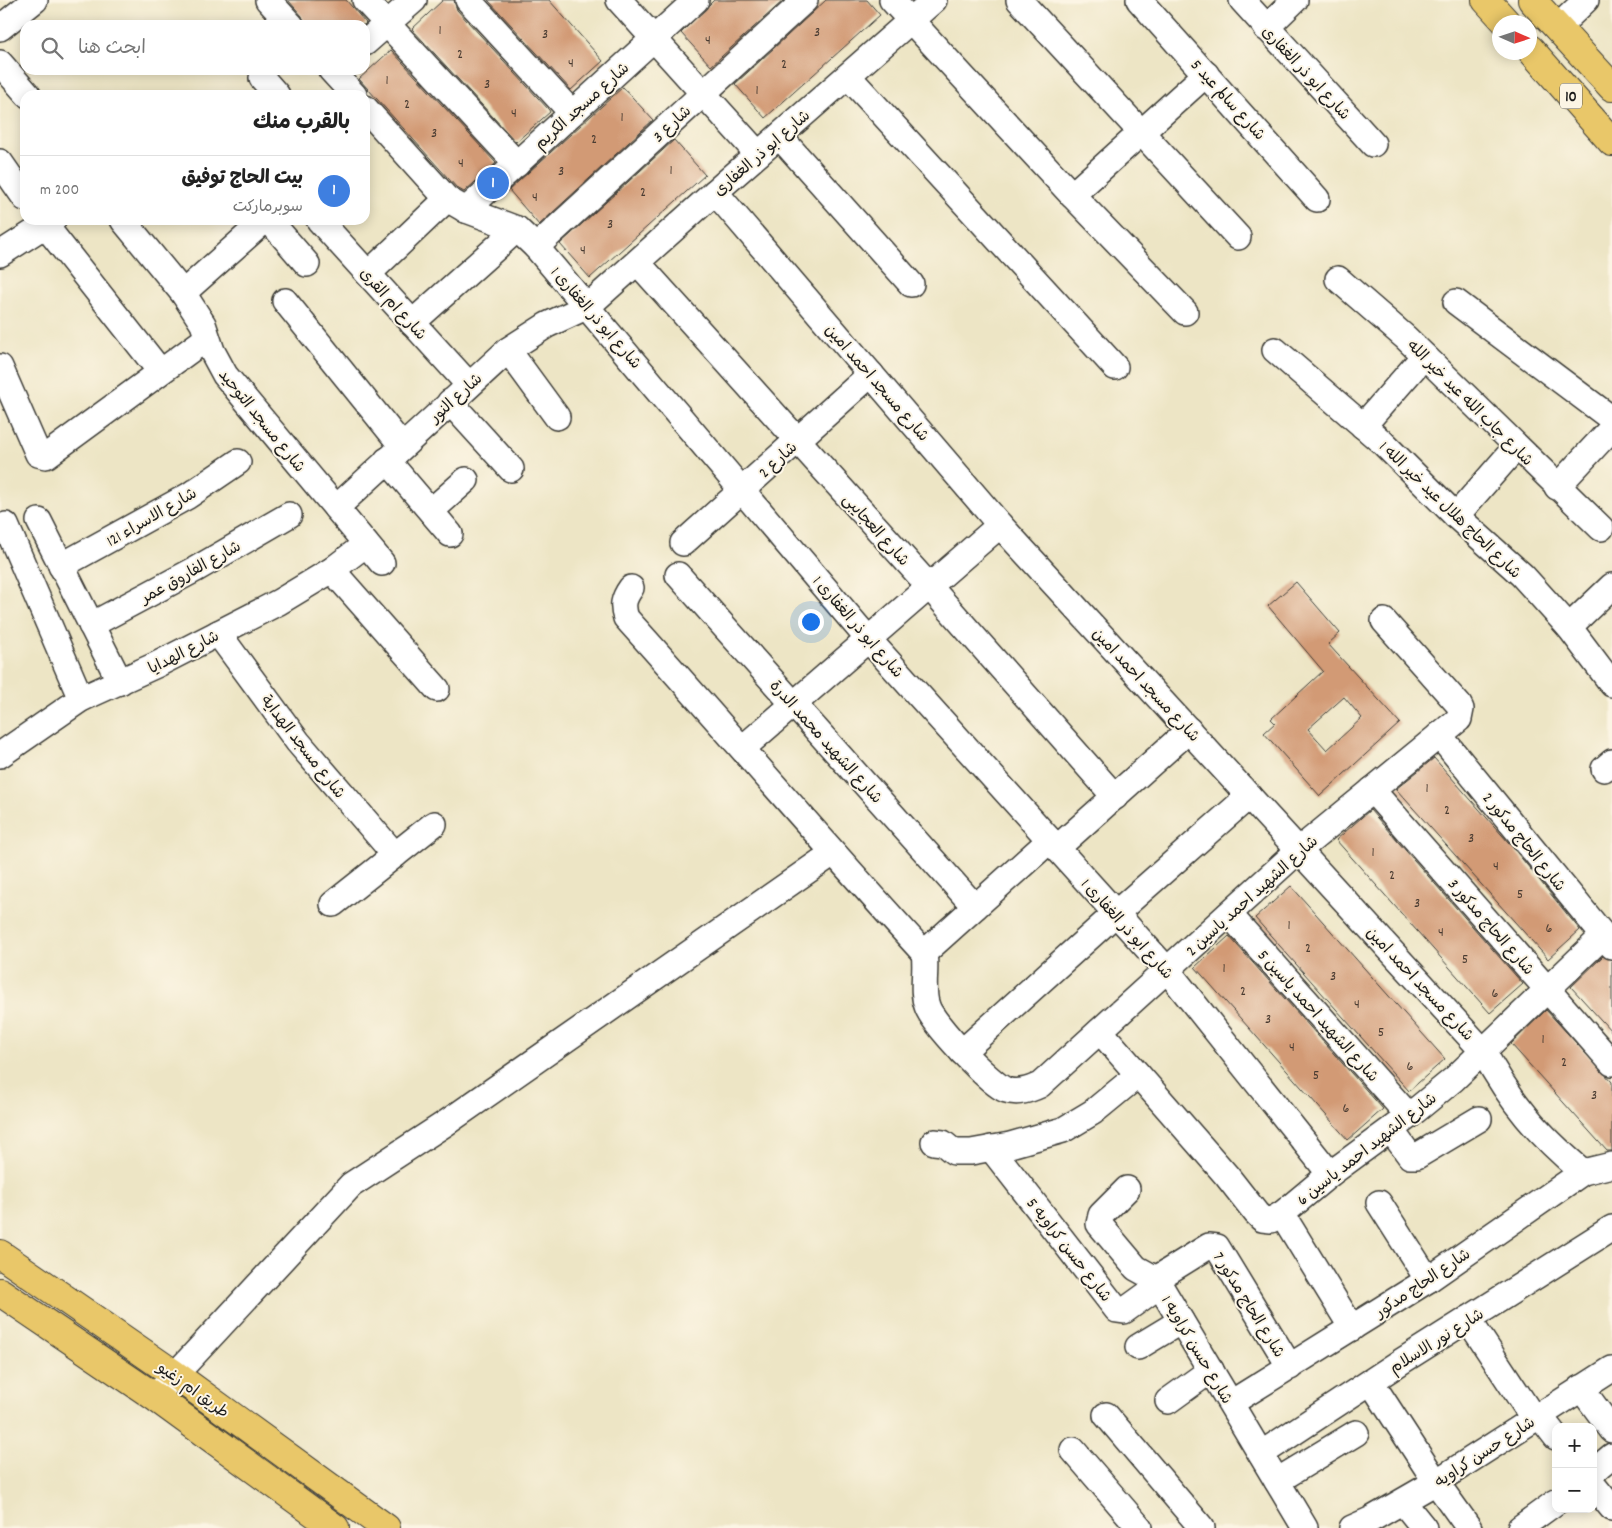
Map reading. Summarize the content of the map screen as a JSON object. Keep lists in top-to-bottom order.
{
  "streets": {
    "main road": ["10", "طريق ام زغيو"],
    "street": [
      "شارع ابو ذر الغفارى",
      "شارع سالم عيد 5",
      "شارع مسجد الكريم",
      "شارع 3",
      "شارع ام القرى",
      "شارع ابو ذر الغفارى 1",
      "شارع مسجد احمد امين",
      "شارع النور",
      "شارع جاب الله عيد خير الله",
      "شارع مسجد التوحيد",
      "شارع 2",
      "شارع الحاج هلال عيد خير الله 1",
      "شارع الاسراء 121",
      "شارع العجايبى",
      "شارع الفاروق عمر",
      "شارع الهدايا",
      "شارع الشهيد محمد الدرة",
      "شارع مسجد الهداية",
      "شارع الحاج مدكور 2",
      "شارع الشهيد احمد ياسين 2",
      "شارع الحاج مدكور 3",
      "شارع الشهيد احمد ياسين 5",
      "شارع الشهيد احمد ياسين 6",
      "شارع حسن كراويه 5",
      "شارع الحاج مدكور",
      "شارع الحاج مدكور 7",
      "شارع نور الاسلام",
      "شارع حسن كراويه 1",
      "شارع حسن كراويه"
    ]
  },
  "crossings": [
    ["شارع ابو ذر الغفارى", "شارع ابو ذر الغفارى 1"],
    ["شارع ابو ذر الغفارى", "شارع مسجد احمد امين"],
    ["شارع ابو ذر الغفارى", "شارع النور"],
    ["شارع ابو ذر الغفارى", "شارع العجايبى"],
    ["شارع مسجد الكريم", "شارع ام القرى"],
    ["شارع مسجد الكريم", "شارع ابو ذر الغفارى 1"],
    ["شارع 3", "شارع ابو ذر الغفارى 1"],
    ["شارع ام القرى", "شارع النور"],
    ["شارع ابو ذر الغفارى 1", "شارع النور"],
    ["شارع ابو ذر الغفارى 1", "شارع 2"],
    ["شارع ابو ذر الغفارى 1", "شارع الشهيد احمد ياسين 2"],
    ["شارع ابو ذر الغفارى 1", "شارع الشهيد احمد ياسين 6"],
    ["شارع مسجد احمد امين", "شارع 2"],
    ["شارع مسجد احمد امين", "شارع الشهيد احمد ياسين 2"],
    ["شارع مسجد احمد امين", "شارع الشهيد احمد ياسين 6"],
    ["شارع مسجد احمد امين", "شارع الحاج مدكور"],
    ["شارع النور", "شارع مسجد التوحيد"],
    ["شارع مسجد التوحيد", "شارع الهدايا"],
    ["شارع 2", "شارع العجايبى"],
    ["شارع الهدايا", "شارع مسجد الهداية"],
    ["شارع الحاج مدكور 2", "شارع الشهيد احمد ياسين 2"],
    ["شارع الحاج مدكور 2", "شارع الشهيد احمد ياسين 6"],
    ["شارع الشهيد احمد ياسين 2", "شارع الحاج مدكور 3"],
    ["شارع الشهيد احمد ياسين 2", "شارع الشهيد احمد ياسين 5"],
    ["شارع الشهيد احمد ياسين 2", "شارع الشهيد احمد ياسين 6"],
    ["شارع الحاج مدكور 3", "شارع الشهيد احمد ياسين 6"],
    ["شارع الشهيد احمد ياسين 5", "شارع الشهيد احمد ياسين 6"],
    ["شارع حسن كراويه 5", "شارع الحاج مدكور 7"],
    ["شارع حسن كراويه 5", "شارع حسن كراويه 1"],
    ["شارع الحاج مدكور", "شارع الحاج مدكور 7"],
    ["شارع الحاج مدكور", "شارع حسن كراويه 1"],
    ["شارع الحاج مدكور 7", "شارع حسن كراويه 1"],
    ["شارع نور الاسلام", "شارع حسن كراويه 1"]
  ],
  "house_numbers": [
    "1",
    "3",
    "3",
    "4",
    "2",
    "4",
    "2",
    "1",
    "3",
    "1",
    "2",
    "4",
    "1",
    "3",
    "2",
    "4",
    "1",
    "3",
    "2",
    "4",
    "3",
    "4",
    "1",
    "2",
    "3",
    "1",
    "4",
    "2",
    "5",
    "3",
    "1",
    "6",
    "4",
    "2",
    "5",
    "1",
    "3",
    "2",
    "6",
    "4",
    "3",
    "5",
    "1",
    "4",
    "2",
    "6",
    "5",
    "3",
    "6"
  ],
  "north": "right",
  "page": {
    "search": "ابحث هنا",
    "heading": "بالقرب منك",
    "list": [
      {
        "mark": "1",
        "name": "بيت الحاج توفيق",
        "note": "سوبرماركت",
        "value": "200 m"
      }
    ],
    "pins": "1",
    "map_buttons": ["+", "−"]
  }
}
